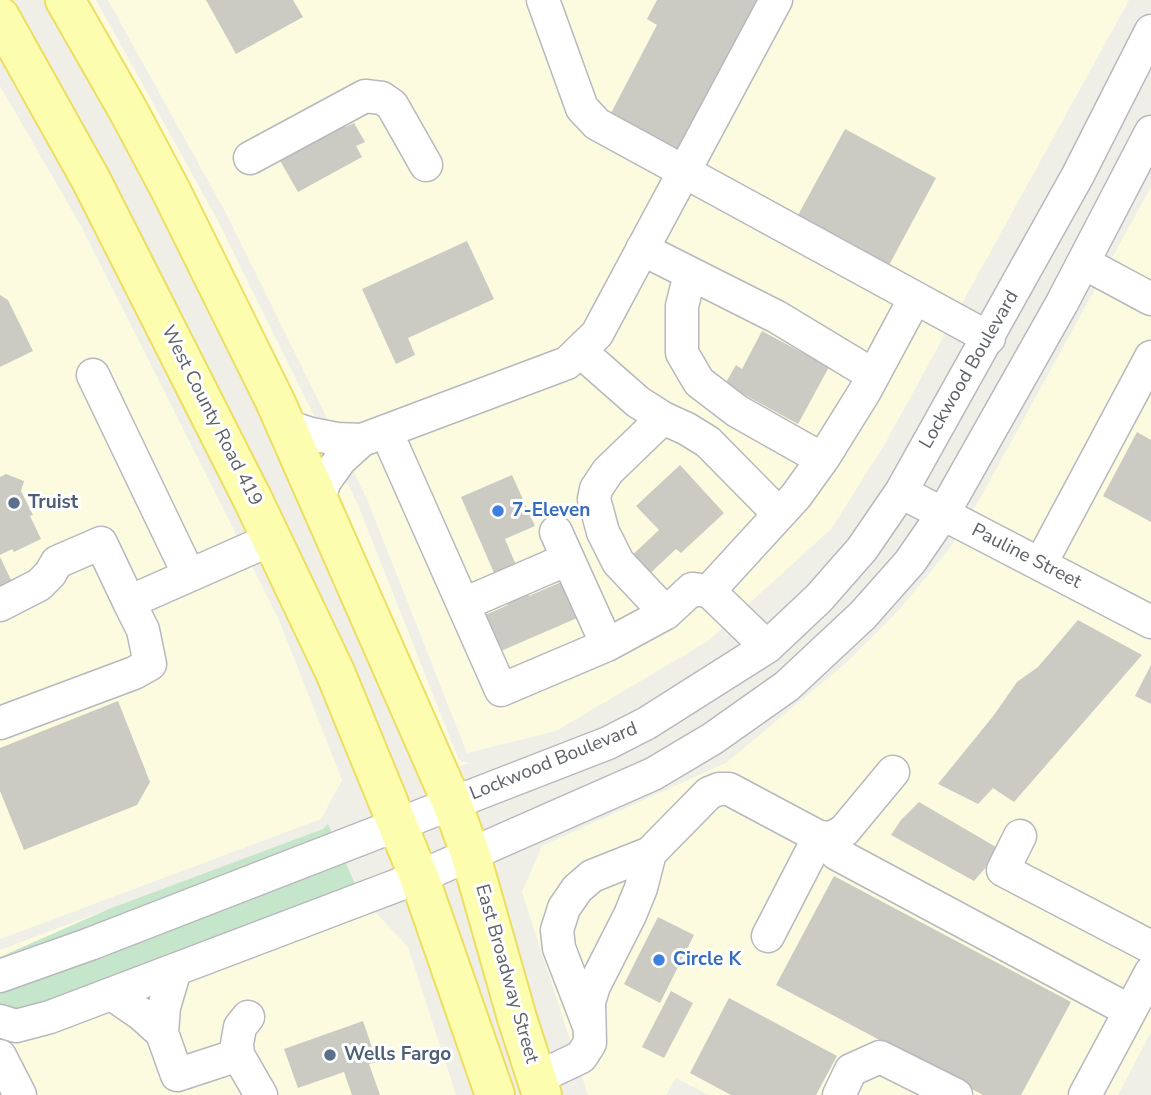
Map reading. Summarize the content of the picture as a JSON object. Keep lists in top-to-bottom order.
{
  "streets": {
    "main road": ["West County Road 419", "East Broadway Street"],
    "street": ["Lockwood Boulevard", "Pauline Street"]
  },
  "crossings": [
    ["Lockwood Boulevard", "West County Road 419"],
    ["Lockwood Boulevard", "Pauline Street"],
    ["Lockwood Boulevard", "East Broadway Street"]
  ],
  "places": [
    "Truist",
    "7-Eleven",
    "Circle K",
    "Wells Fargo"
  ]
}
